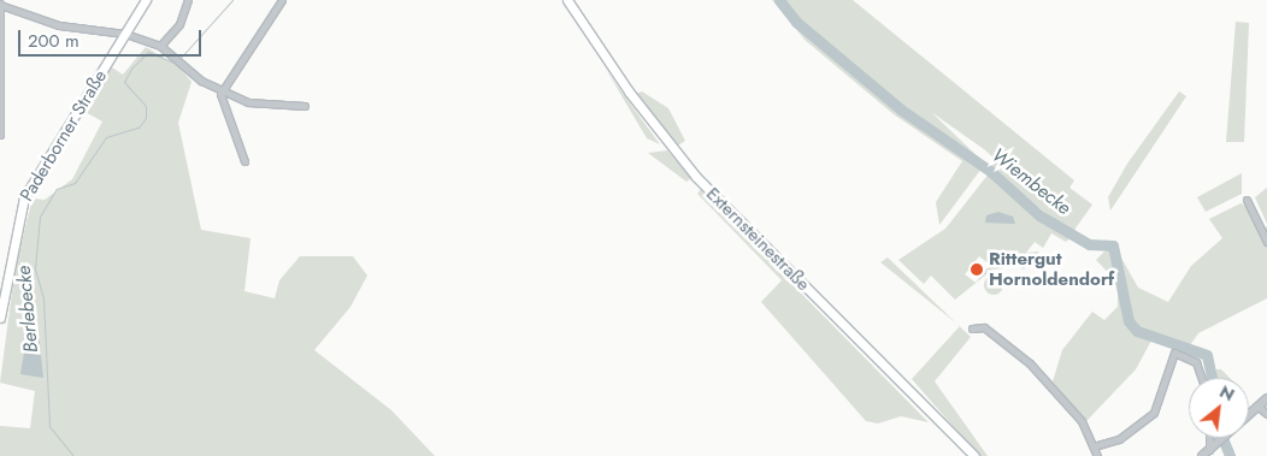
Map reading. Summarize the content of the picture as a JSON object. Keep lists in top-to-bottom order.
{
  "streets": {
    "main road": ["Paderborner Straße", "Externsteinestraße"]
  },
  "water": ["Wiembecke", "Berlebecke"],
  "places": ["Rittergut Hornoldendorf"],
  "scale_bar": "200 m",
  "north": "top right"
}
